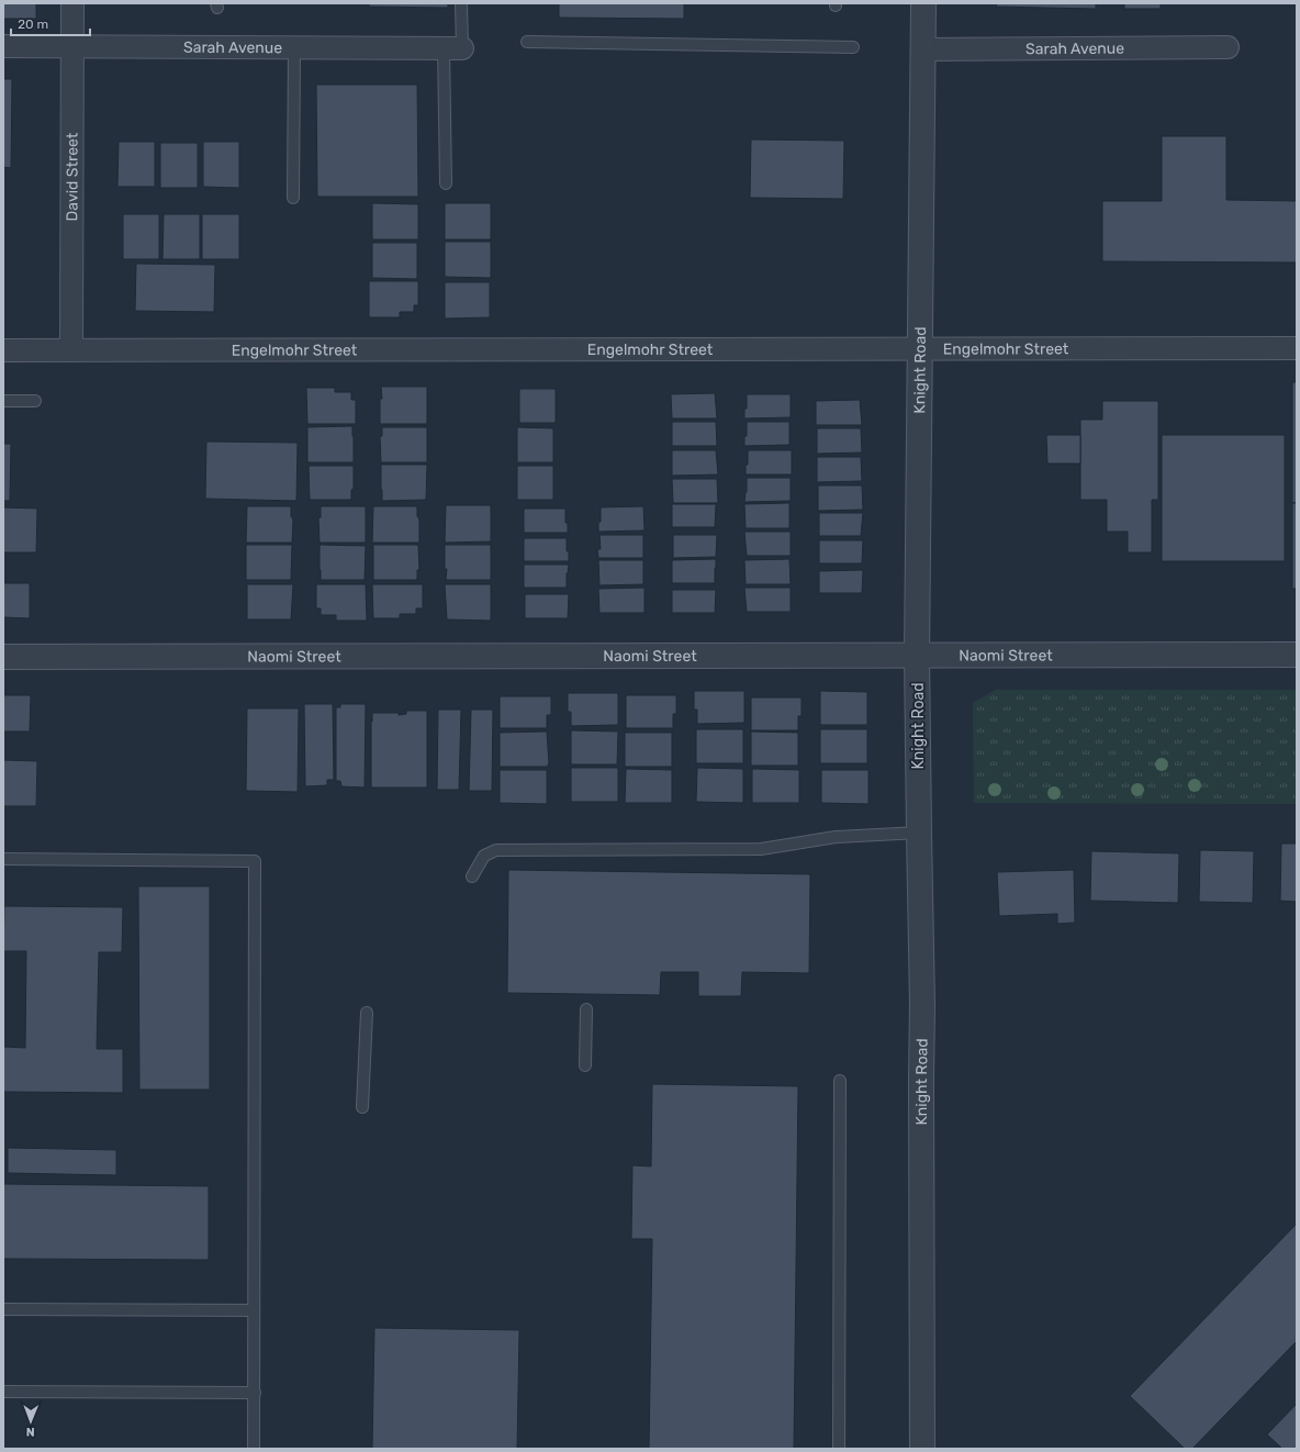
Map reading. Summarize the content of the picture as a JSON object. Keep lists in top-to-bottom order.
{
  "streets": {
    "street": [
      "Sarah Avenue",
      "David Street",
      "Engelmohr Street",
      "Knight Road",
      "Naomi Street"
    ]
  },
  "crossings": [
    ["Sarah Avenue", "David Street"],
    ["Sarah Avenue", "Knight Road"],
    ["David Street", "Engelmohr Street"],
    ["Engelmohr Street", "Knight Road"],
    ["Knight Road", "Naomi Street"]
  ],
  "scale_bar": "20 m",
  "north": "bottom"
}
